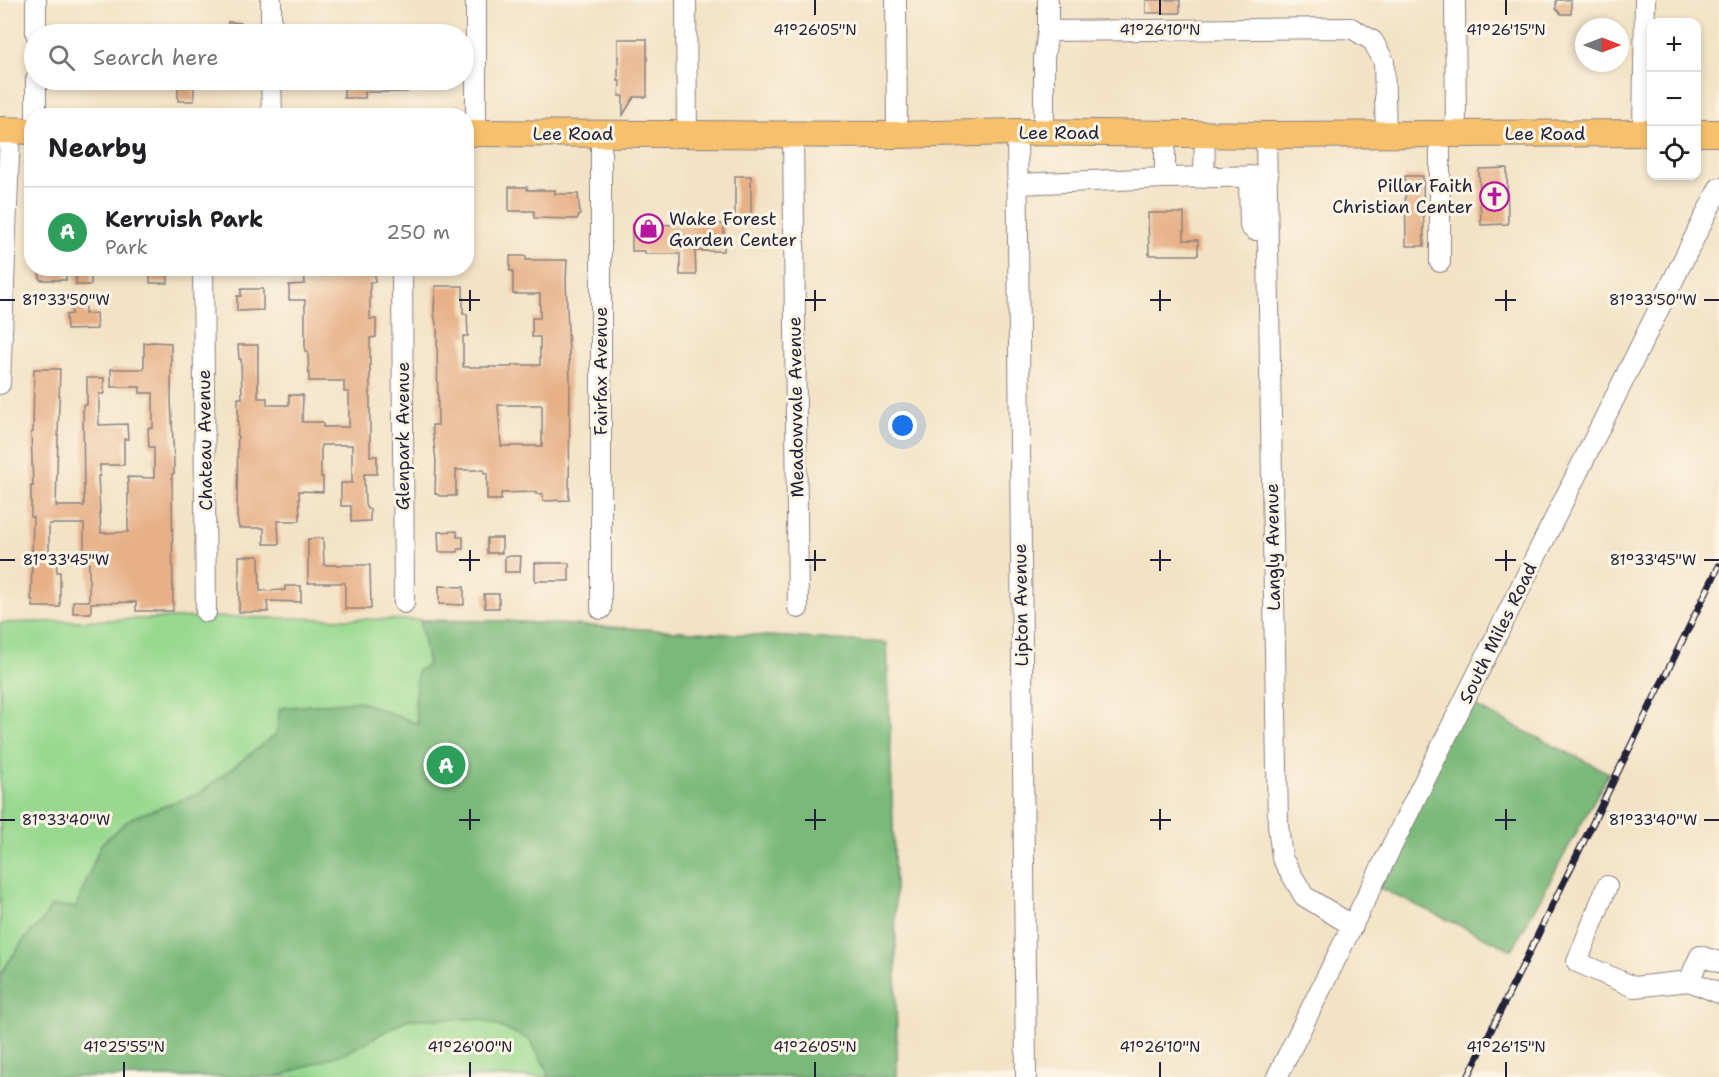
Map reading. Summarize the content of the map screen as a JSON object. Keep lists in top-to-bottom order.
{
  "streets": {
    "main road": ["Lee Road"],
    "street": [
      "Fairfax Avenue",
      "Meadowvale Avenue",
      "Glenpark Avenue",
      "Chateau Avenue",
      "Langly Avenue",
      "Lipton Avenue",
      "South Miles Road"
    ]
  },
  "crossings": [
    ["Lee Road", "Fairfax Avenue"],
    ["Lee Road", "Meadowvale Avenue"],
    ["Lee Road", "Langly Avenue"],
    ["Lee Road", "Lipton Avenue"],
    ["Langly Avenue", "South Miles Road"]
  ],
  "places": {
    "church": ["Pillar Faith Christian Center"],
    "shop": ["Wake Forest Garden Center"]
  },
  "north": "right",
  "page": {
    "map_buttons": ["+", "−"],
    "search": "Search here",
    "heading": "Nearby",
    "list": [
      {
        "mark": "A",
        "name": "Kerruish Park",
        "note": "Park",
        "value": "250 m"
      }
    ],
    "pins": "A"
  },
  "coordinates": [
    "41°26'05\"N",
    "41°26'10\"N",
    "41°26'15\"N",
    "81°33'50\"W",
    "81°33'45\"W",
    "81°33'40\"W",
    "41°25'55\"N",
    "41°26'00\"N"
  ]
}
